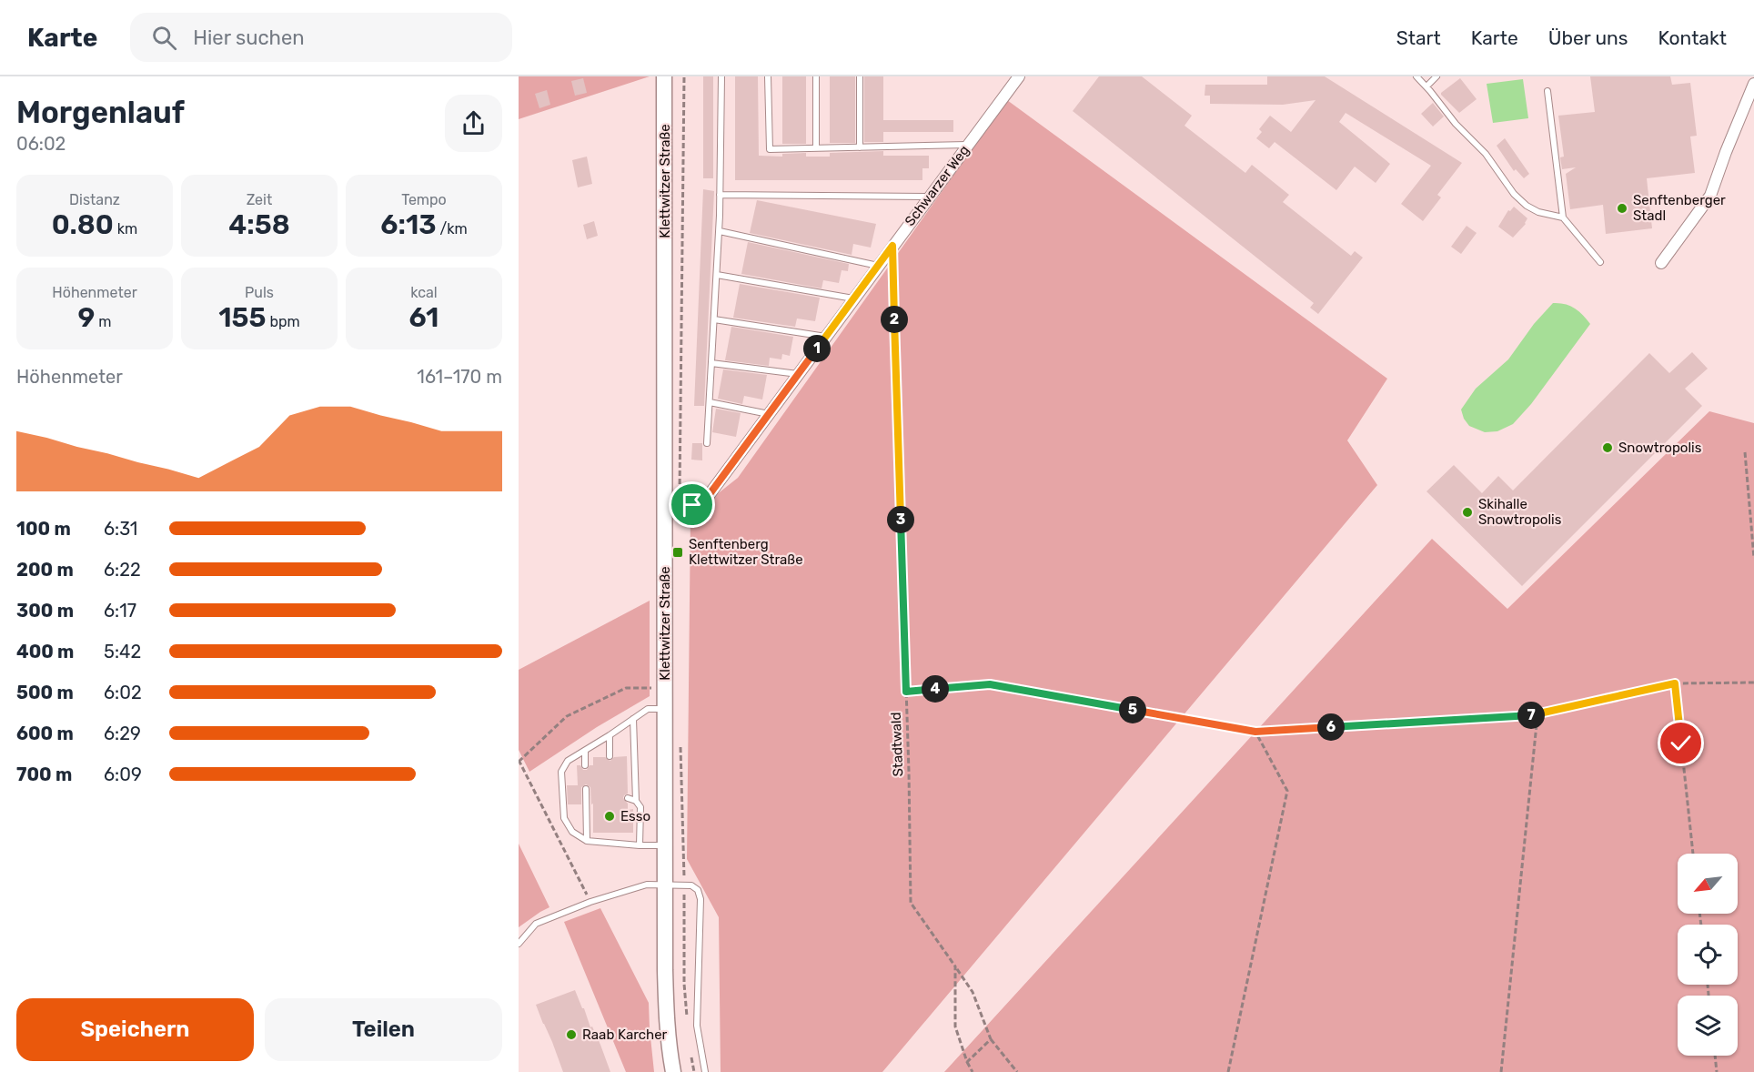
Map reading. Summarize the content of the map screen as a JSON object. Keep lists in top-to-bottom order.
{
  "streets": {
    "main road": ["Klettwitzer Straße"],
    "street": ["Schwarzer Weg"],
    "path": ["Stadtwald"]
  },
  "crossings": [
    ["Klettwitzer Straße", "Schwarzer Weg"],
    ["Schwarzer Weg", "Stadtwald"]
  ],
  "places": {
    "other": [
      "Senftenberger Stadl",
      "Snowtropolis",
      "Skihalle Snowtropolis",
      "Esso",
      "Raab Karcher"
    ],
    "transit": ["Senftenberg Klettwitzer Straße"]
  },
  "north": "bottom left",
  "page": {
    "header": "Karte",
    "search": "Hier suchen",
    "nav": [
      "Start",
      "Karte",
      "Über uns",
      "Kontakt"
    ],
    "heading": ["Morgenlauf", "06:02"],
    "stats": [
      ["Distanz", "0.80 km"],
      ["Zeit", "4:58"],
      ["Tempo", "6:13 /km"],
      ["Höhenmeter", "9 m"],
      ["Puls", "155 bpm"],
      ["kcal", "61"]
    ],
    "pins": [
      "2",
      "1",
      "3",
      "4",
      "5",
      "7",
      "6"
    ],
    "chart": ["Höhenmeter", "161–170 m"],
    "list": [
      {
        "name": "100 m",
        "note": "6:31"
      },
      {
        "name": "200 m",
        "note": "6:22"
      },
      {
        "name": "300 m",
        "note": "6:17"
      },
      {
        "name": "400 m",
        "note": "5:42"
      },
      {
        "name": "500 m",
        "note": "6:02"
      },
      {
        "name": "600 m",
        "note": "6:29"
      },
      {
        "name": "700 m",
        "note": "6:09"
      }
    ],
    "buttons": ["Speichern", "Teilen"]
  }
}
